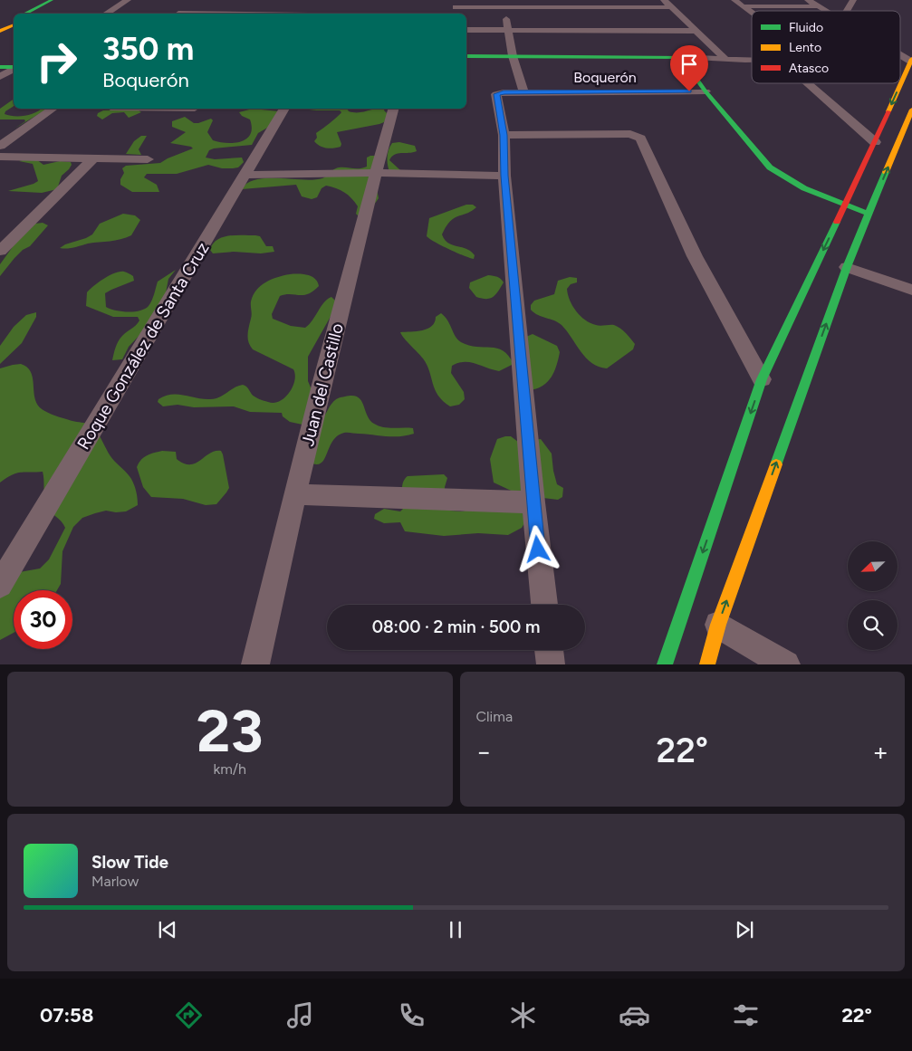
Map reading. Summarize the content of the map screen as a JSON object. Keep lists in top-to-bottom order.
{
  "streets": {
    "street": ["Boquerón", "Roque González de Santa Cruz", "Juan del Castillo"]
  },
  "legend": ["Fluido", "Lento", "Atasco"],
  "north": "bottom left",
  "page": {
    "turn": ["350 m", "Boquerón"],
    "limit": "30",
    "trip": "08:00 · 2 min · 500 m",
    "tile": [
      ["23", "km/h"],
      "Clima"
    ],
    "heat": ["−", "22°", "+"],
    "song": ["Slow Tide", "Marlow"],
    "tabs": ["07:58", "22°"]
  }
}
